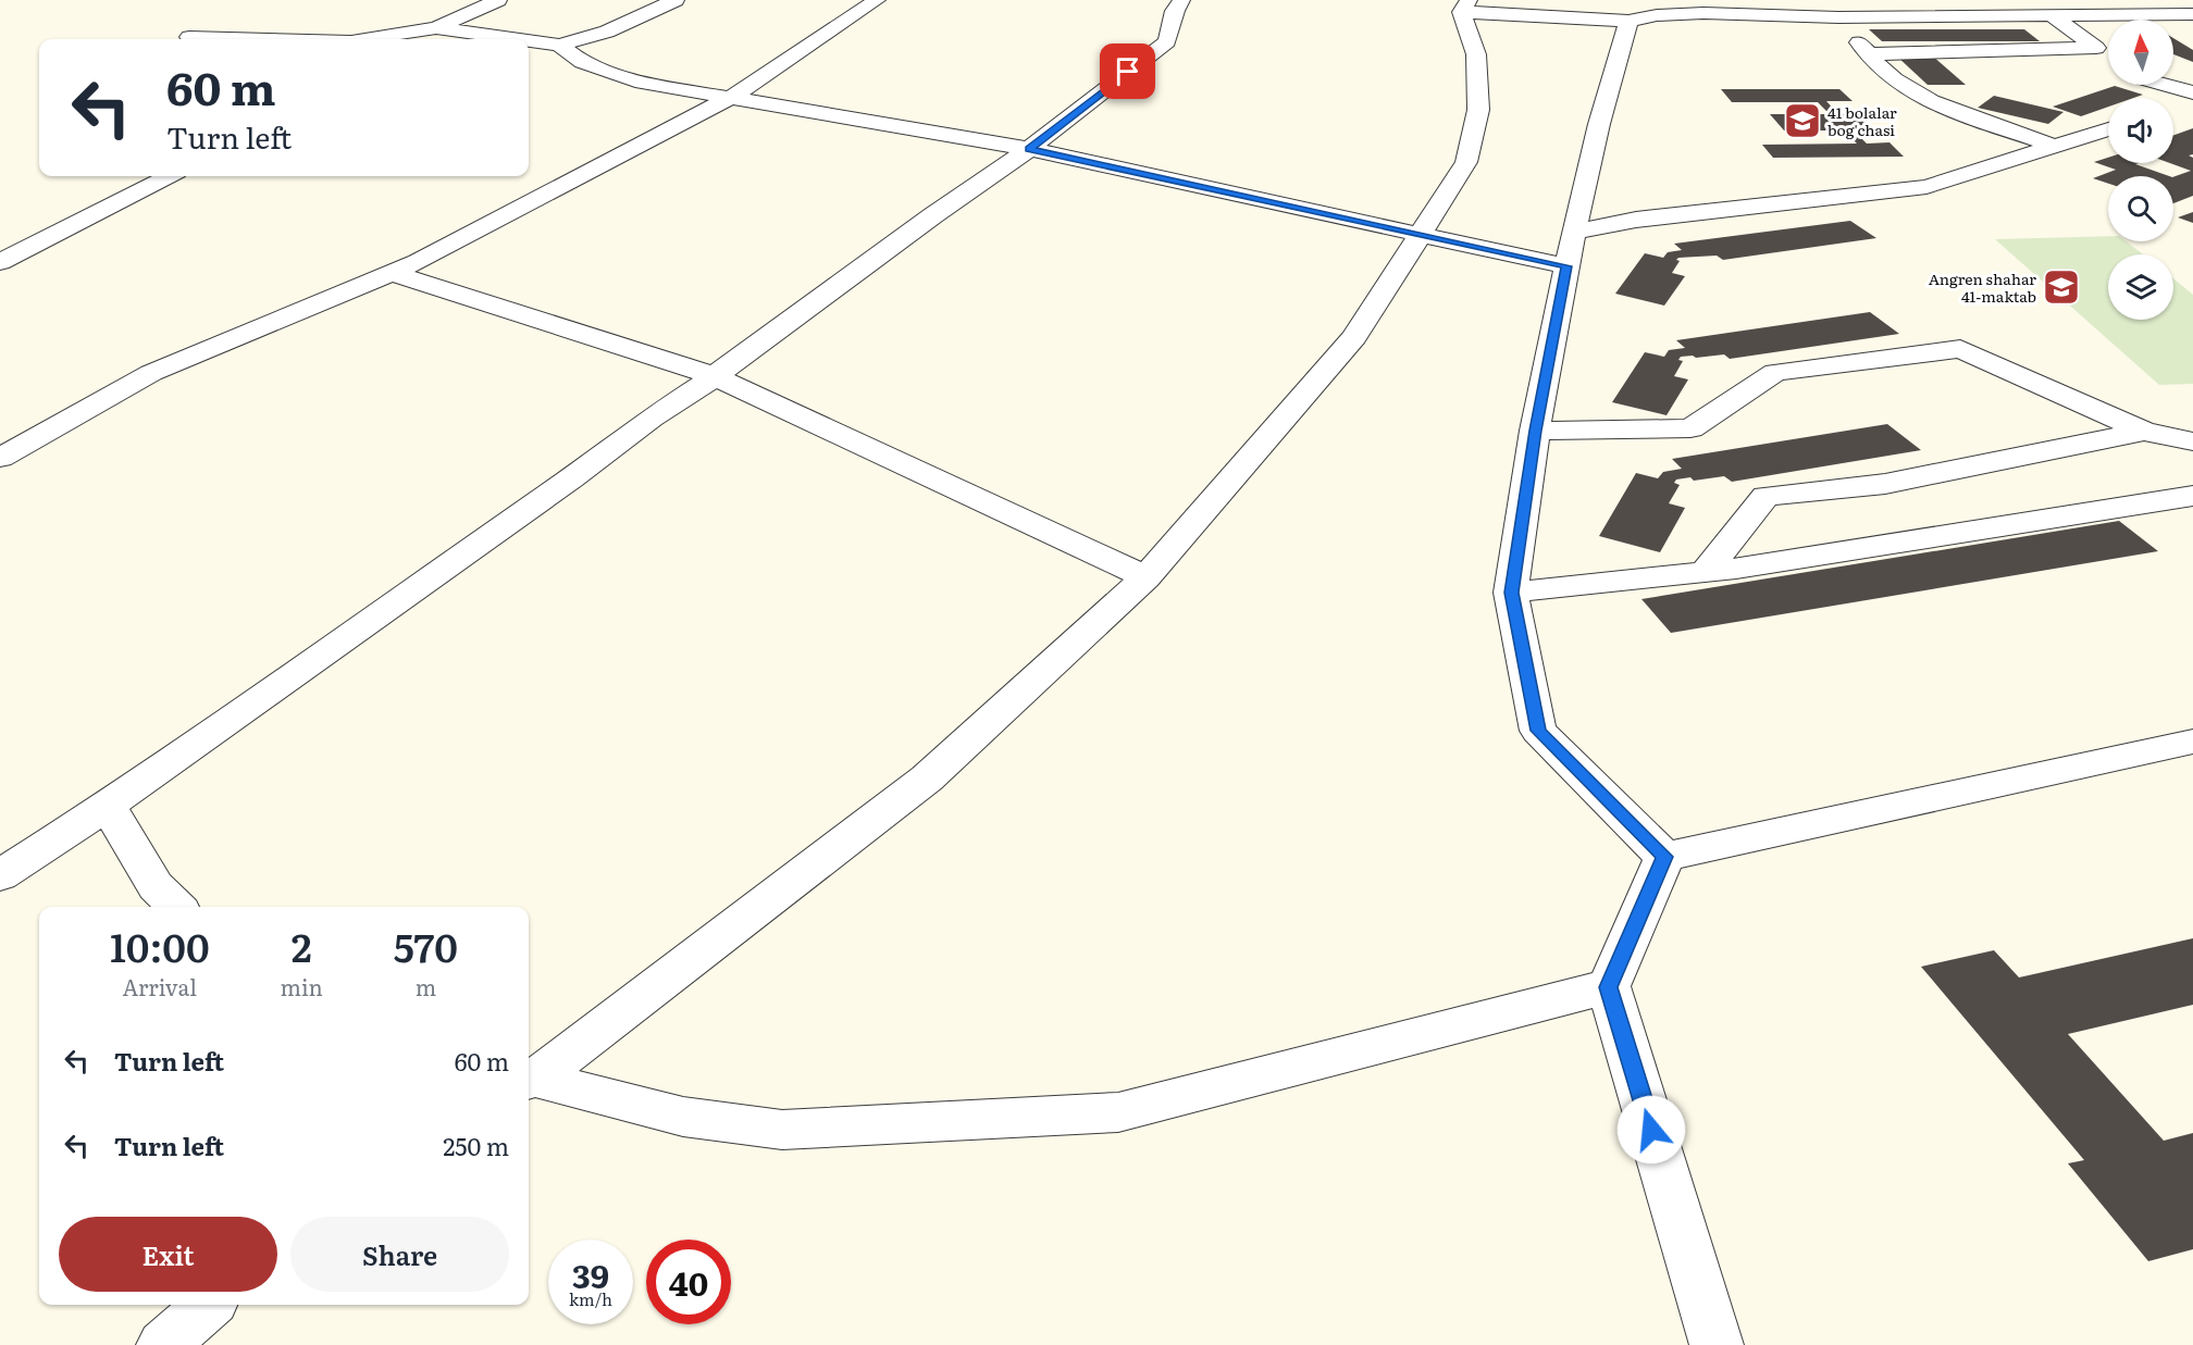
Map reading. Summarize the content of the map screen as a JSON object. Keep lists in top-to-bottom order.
{
  "places": {
    "school or university": ["41 bolalar bog'chasi", "Angren shahar 41-maktab"]
  },
  "north": "top",
  "page": {
    "turn": ["60 m", "Turn left"],
    "eta": [
      "10:00",
      "Arrival",
      "2",
      "min",
      "570",
      "m"
    ],
    "list": [
      {
        "name": "Turn left",
        "value": "60 m"
      },
      {
        "name": "Turn left",
        "value": "250 m"
      }
    ],
    "buttons": ["Exit", "Share"],
    "speed": "39 km/h",
    "limit": "40"
  }
}
